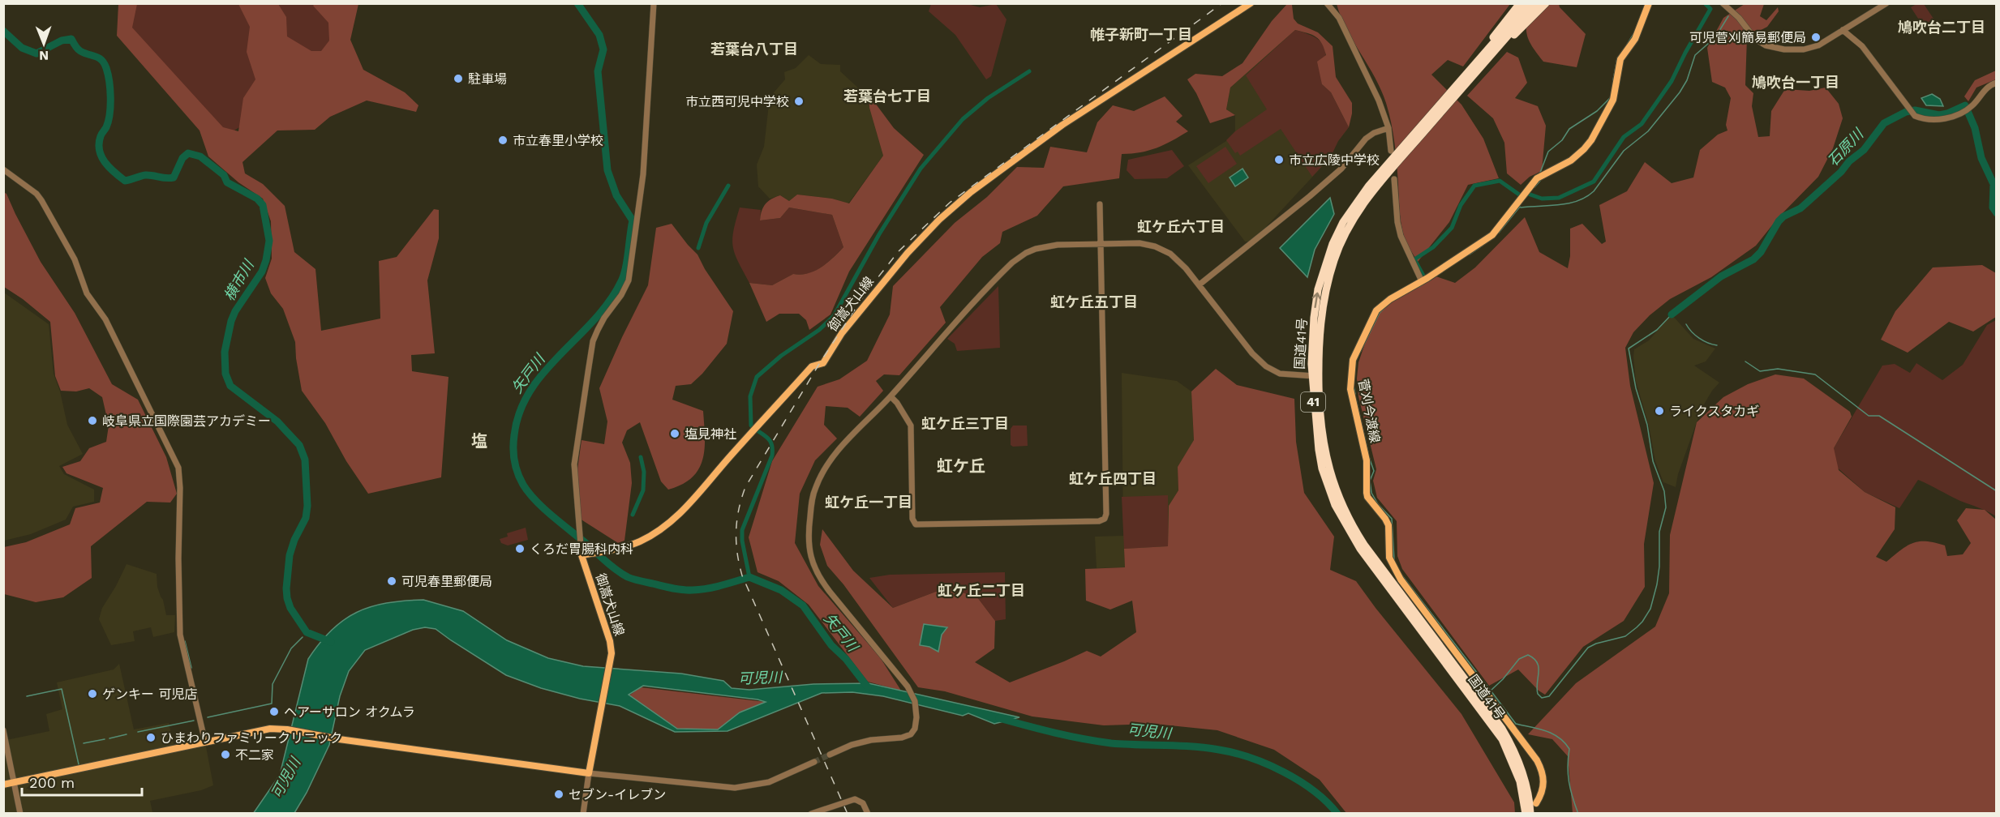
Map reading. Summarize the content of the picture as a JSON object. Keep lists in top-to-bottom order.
{
  "streets": {
    "highway": ["国道41号", "41"],
    "main road": ["御嵩犬山線", "菅刈今渡線"]
  },
  "districts": [
    "鳩吹台二丁目",
    "帷子新町一丁目",
    "若葉台八丁目",
    "鳩吹台一丁目",
    "若葉台七丁目",
    "虹ケ丘六丁目",
    "虹ケ丘五丁目",
    "虹ケ丘三丁目",
    "塩",
    "虹ケ丘",
    "虹ケ丘四丁目",
    "虹ケ丘一丁目",
    "虹ケ丘二丁目"
  ],
  "water": [
    "石原川",
    "横市川",
    "矢戸川",
    "可児川"
  ],
  "places": [
    "可児菅刈簡易郵便局",
    "駐車場",
    "市立西可児中学校",
    "市立春里小学校",
    "市立広陵中学校",
    "ライクスタカギ",
    "岐阜県立国際園芸アカデミー",
    "塩見神社",
    "くろだ胃腸科内科",
    "可児春里郵便局",
    "ゲンキー 可児店",
    "ヘアーサロン オクムラ",
    "ひまわりファミリークリニック",
    "不二家",
    "セブン-イレブン"
  ],
  "scale_bar": "200 m",
  "north": "bottom"
}
